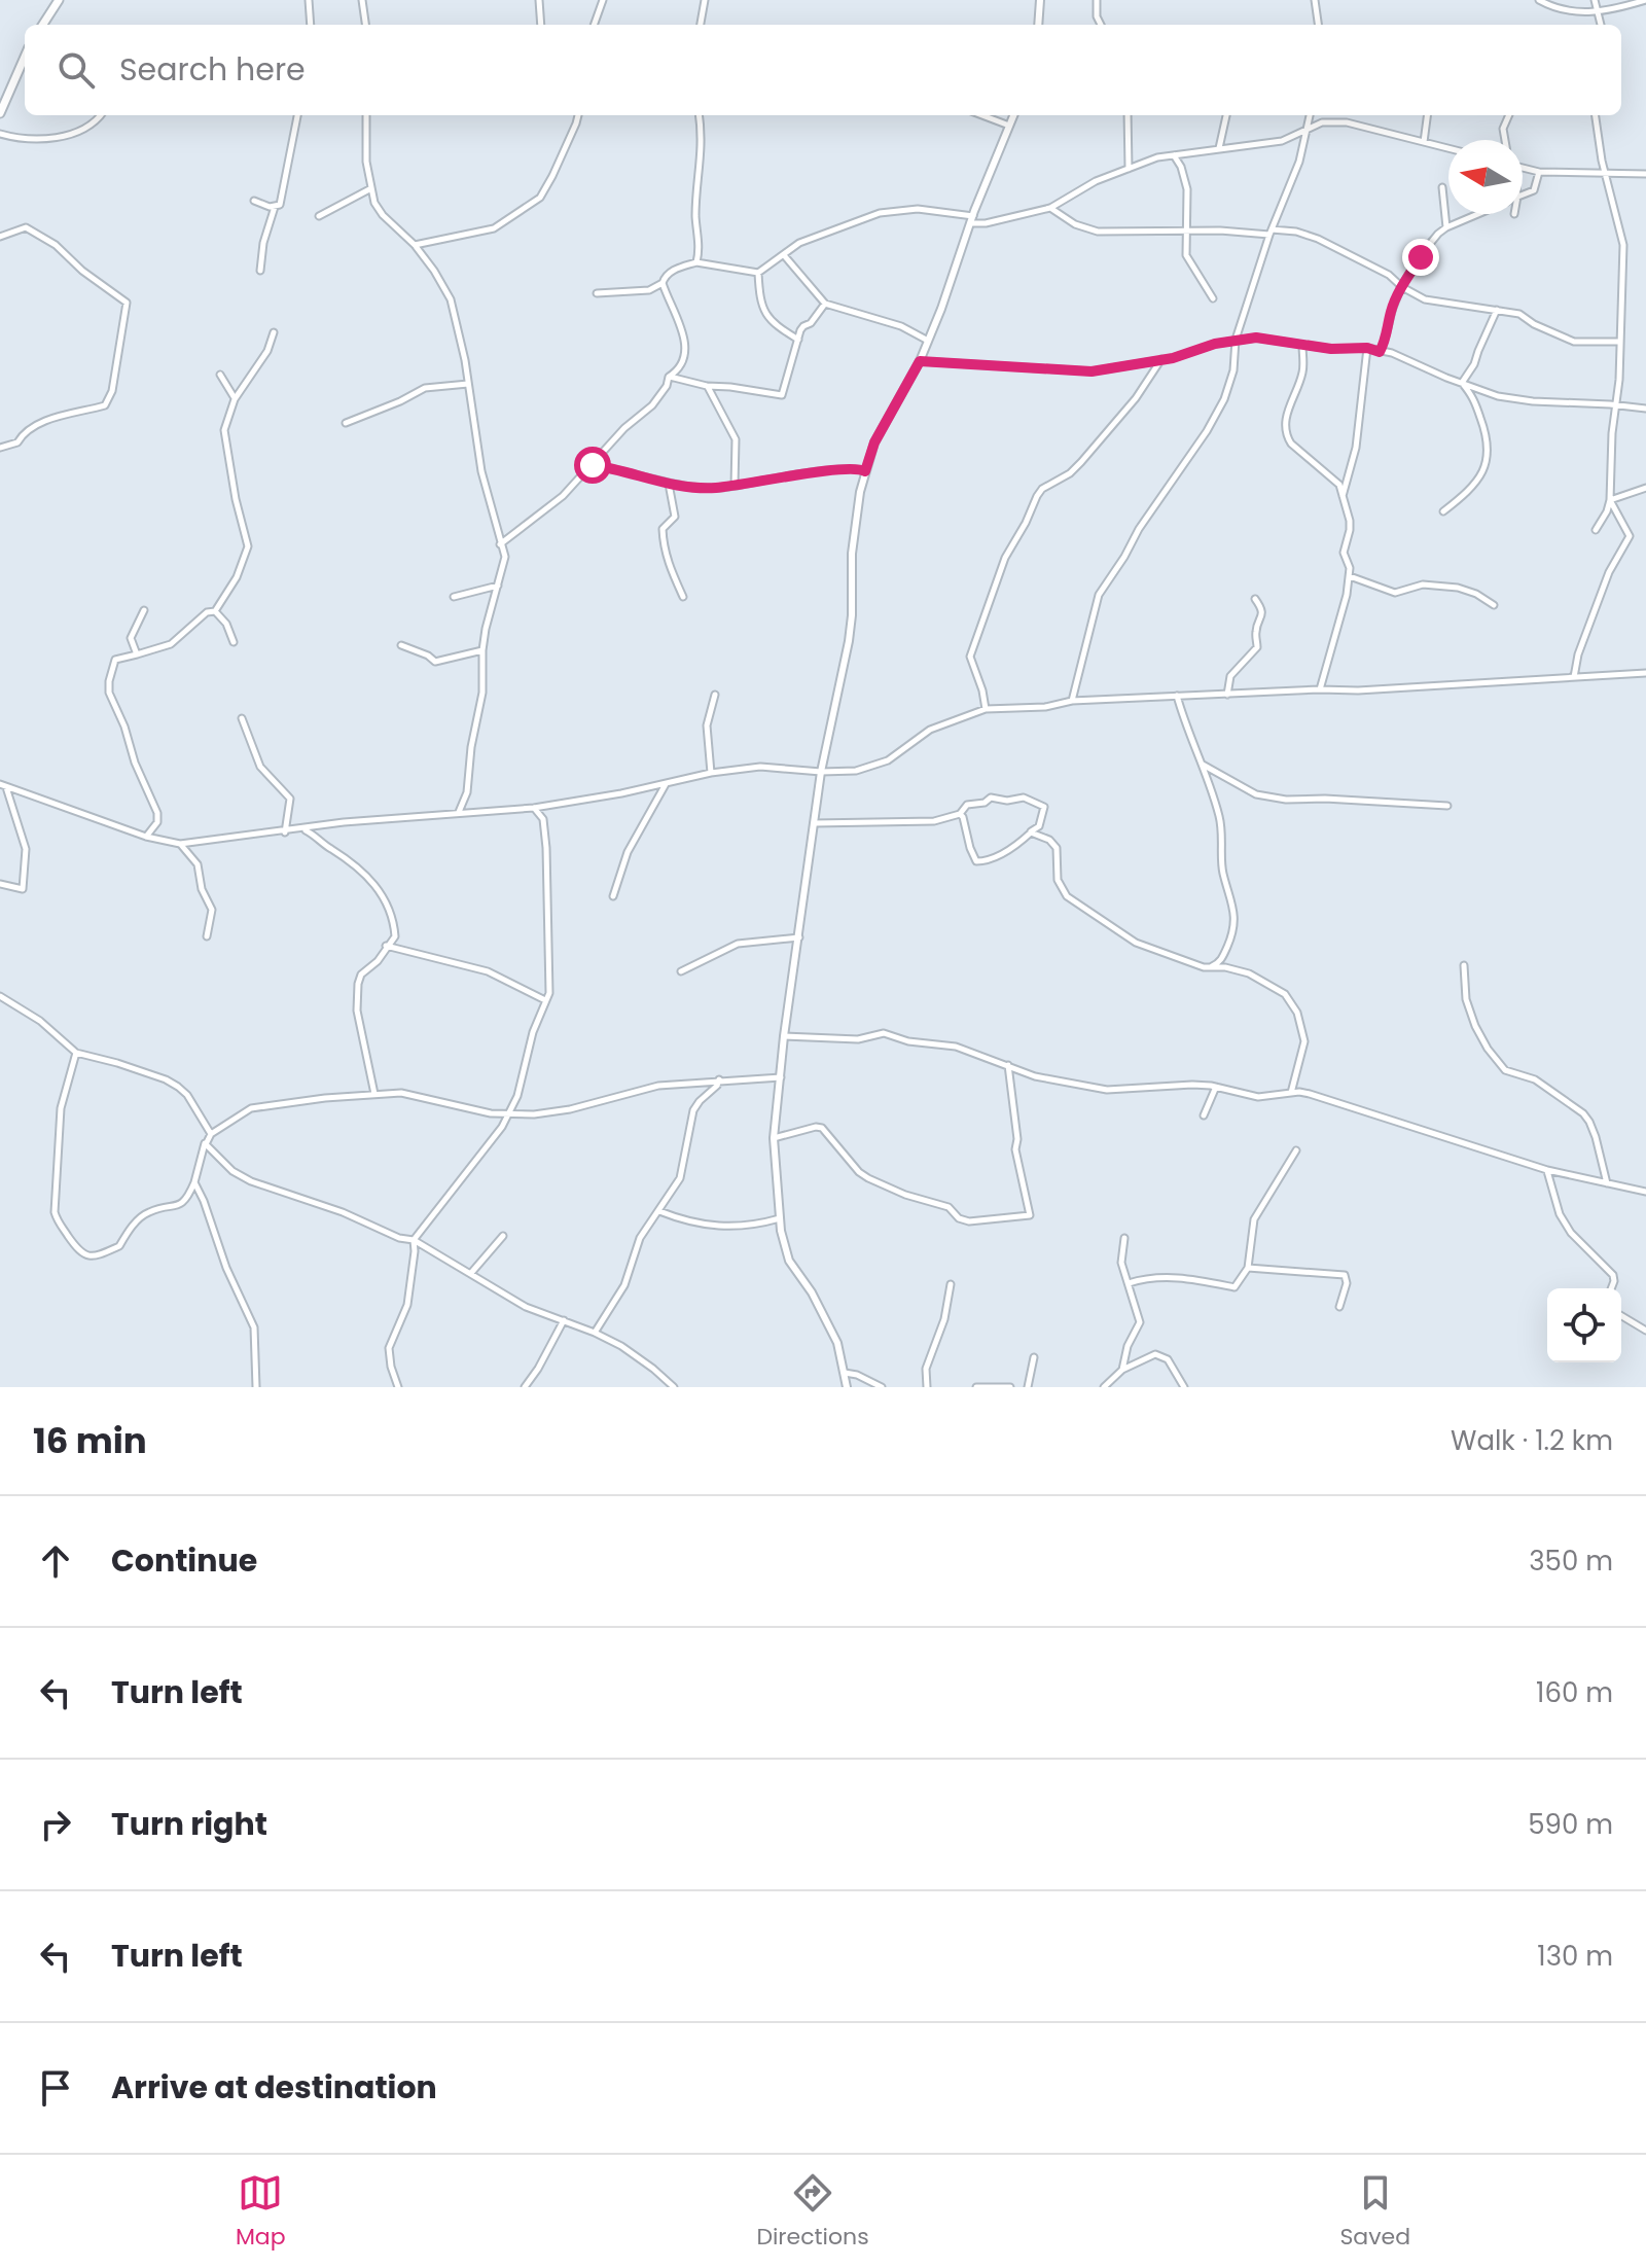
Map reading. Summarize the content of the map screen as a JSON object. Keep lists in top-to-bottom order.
{
  "north": "left",
  "page": {
    "search": "Search here",
    "heading": ["16 min", "Walk · 1.2 km"],
    "list": [
      ["Continue", "350 m"],
      ["Turn left", "160 m"],
      ["Turn right", "590 m"],
      ["Turn left", "130 m"],
      "Arrive at destination"
    ],
    "nav": ["Map", "Directions", "Saved"]
  }
}
